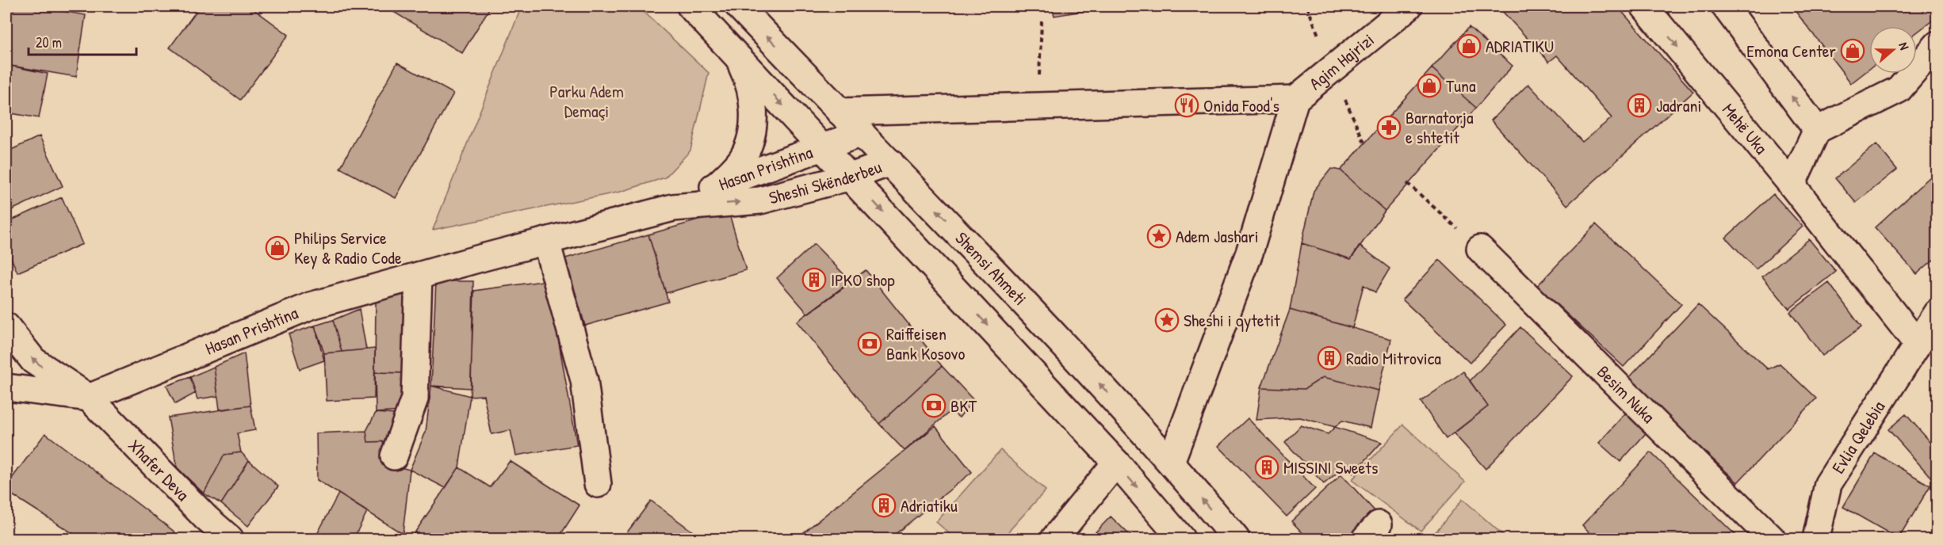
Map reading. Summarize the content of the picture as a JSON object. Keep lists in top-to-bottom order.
{
  "streets": {
    "street": [
      "Agim Hajrizi",
      "Mehë Uka",
      "Hasan Prishtina",
      "Sheshi Skënderbeu",
      "Shemsi Ahmeti",
      "Besim Nuka",
      "Evlia Qelebia",
      "Xhafer Deva"
    ]
  },
  "crossings": [
    ["Mehë Uka", "Evlia Qelebia"],
    ["Hasan Prishtina", "Sheshi Skënderbeu"],
    ["Hasan Prishtina", "Shemsi Ahmeti"],
    ["Hasan Prishtina", "Xhafer Deva"],
    ["Sheshi Skënderbeu", "Shemsi Ahmeti"]
  ],
  "one_way": ["Xhafer Deva"],
  "parks": ["Parku Adem Demaçi"],
  "places": {
    "shop": [
      "ADRIATIKU",
      "Emona Center",
      "Tuna",
      "Philips Service Key & Radio Code"
    ],
    "restaurant": ["Onida Food's"],
    "building": [
      "Jadrani",
      "IPKO shop",
      "Radio Mitrovica",
      "MISSINI Sweets",
      "Adriatiku"
    ],
    "pharmacy": ["Barnatorja e shtetit"],
    "place": ["Adem Jashari", "Sheshi i qytetit"],
    "bank": ["Raiffeisen Bank Kosovo", "BKT"]
  },
  "scale_bar": "20 m",
  "north": "right"
}
